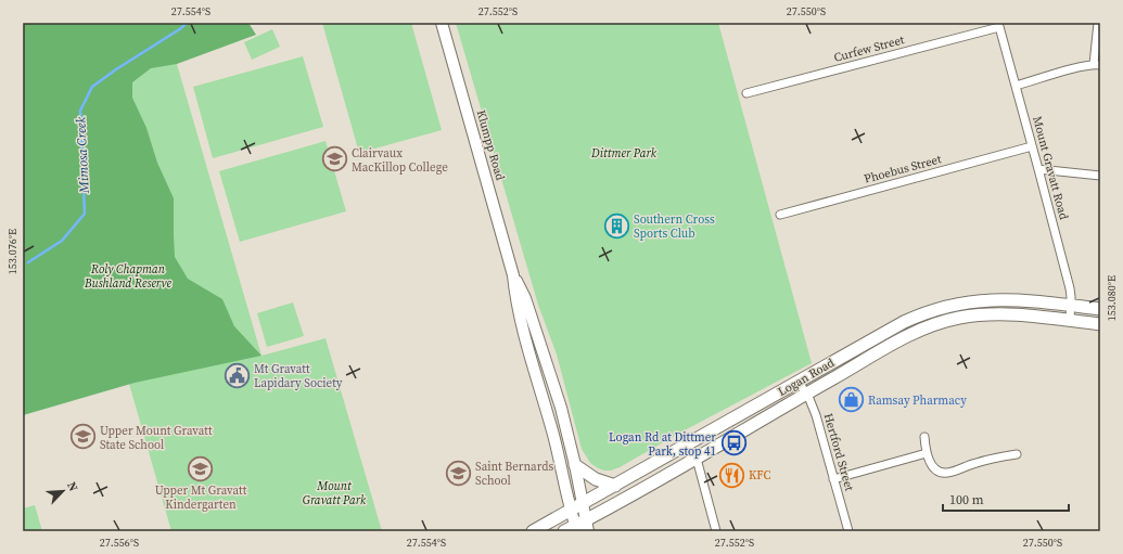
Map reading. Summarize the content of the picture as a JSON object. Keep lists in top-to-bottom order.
{
  "streets": {
    "main road": ["Klumpp Road", "Logan Road"],
    "street": [
      "Curfew Street",
      "Mount Gravatt Road",
      "Phoebus Street",
      "Hertford Street"
    ]
  },
  "crossings": [
    ["Curfew Street", "Mount Gravatt Road"],
    ["Klumpp Road", "Logan Road"],
    ["Mount Gravatt Road", "Phoebus Street"],
    ["Mount Gravatt Road", "Logan Road"],
    ["Logan Road", "Hertford Street"]
  ],
  "water": ["Mimosa Creek"],
  "parks": ["Dittmer Park", "Roly Chapman Bushland Reserve", "Mount Gravatt Park"],
  "places": {
    "school or university": [
      "Clairvaux MacKillop College",
      "Upper Mount Gravatt State School",
      "Upper Mt Gravatt Kindergarten",
      "Saint Bernards School"
    ],
    "building": ["Southern Cross Sports Club"],
    "public building": ["Mt Gravatt Lapidary Society"],
    "shop": ["Ramsay Pharmacy"],
    "bus stop": ["Logan Rd at Dittmer Park, stop 41"],
    "restaurant": ["KFC"]
  },
  "scale_bar": "100 m",
  "north": "top right",
  "coordinates": [
    "27.554°S",
    "27.552°S",
    "27.550°S",
    "153.076°E",
    "153.080°E",
    "27.556°S"
  ]
}
